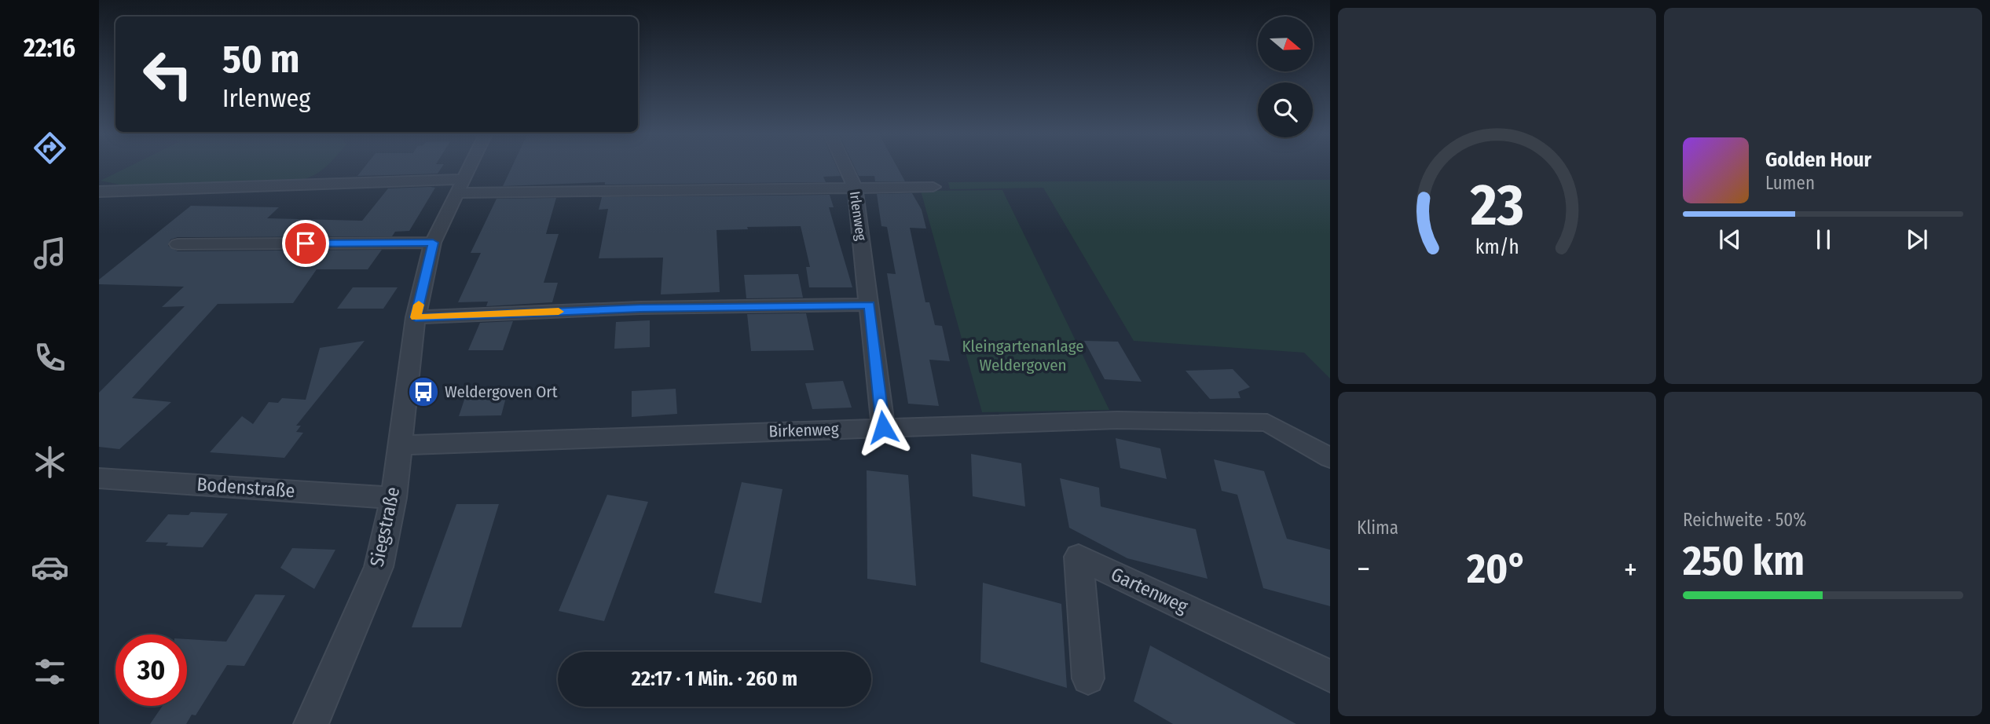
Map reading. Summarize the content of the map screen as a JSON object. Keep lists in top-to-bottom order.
{
  "streets": {
    "street": [
      "Irlenweg",
      "Birkenweg",
      "Bodenstraße",
      "Siegstraße",
      "Gartenweg"
    ]
  },
  "crossings": [
    ["Irlenweg", "Birkenweg"],
    ["Birkenweg", "Siegstraße"],
    ["Bodenstraße", "Siegstraße"]
  ],
  "parks": ["Kleingartenanlage Weldergoven"],
  "places": {
    "bus stop": ["Weldergoven Ort"]
  },
  "north": "right",
  "page": {
    "tabs": "22:16",
    "turn": ["50 m", "Irlenweg"],
    "song": ["Golden Hour", "Lumen"],
    "tile": [
      "Klima",
      ["Reichweite · 50%", "250 km"]
    ],
    "heat": ["−", "20°", "+"],
    "limit": "30",
    "trip": "22:17 · 1 Min. · 260 m",
    "gauge": ["23", "km/h"]
  }
}
